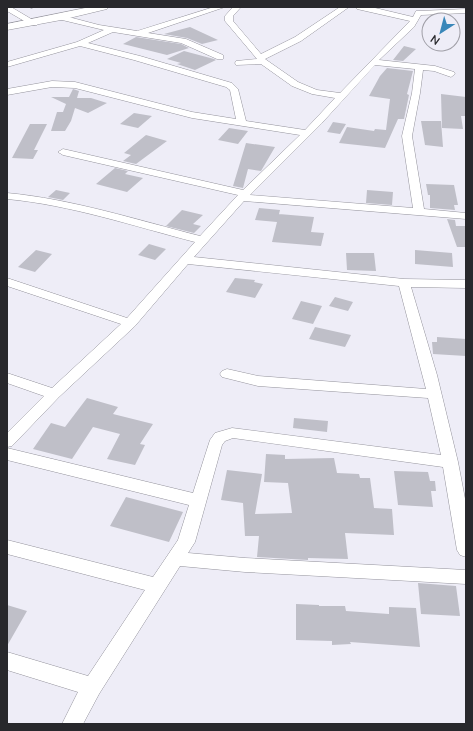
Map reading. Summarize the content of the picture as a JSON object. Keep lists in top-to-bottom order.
{
  "north": "bottom left"
}
